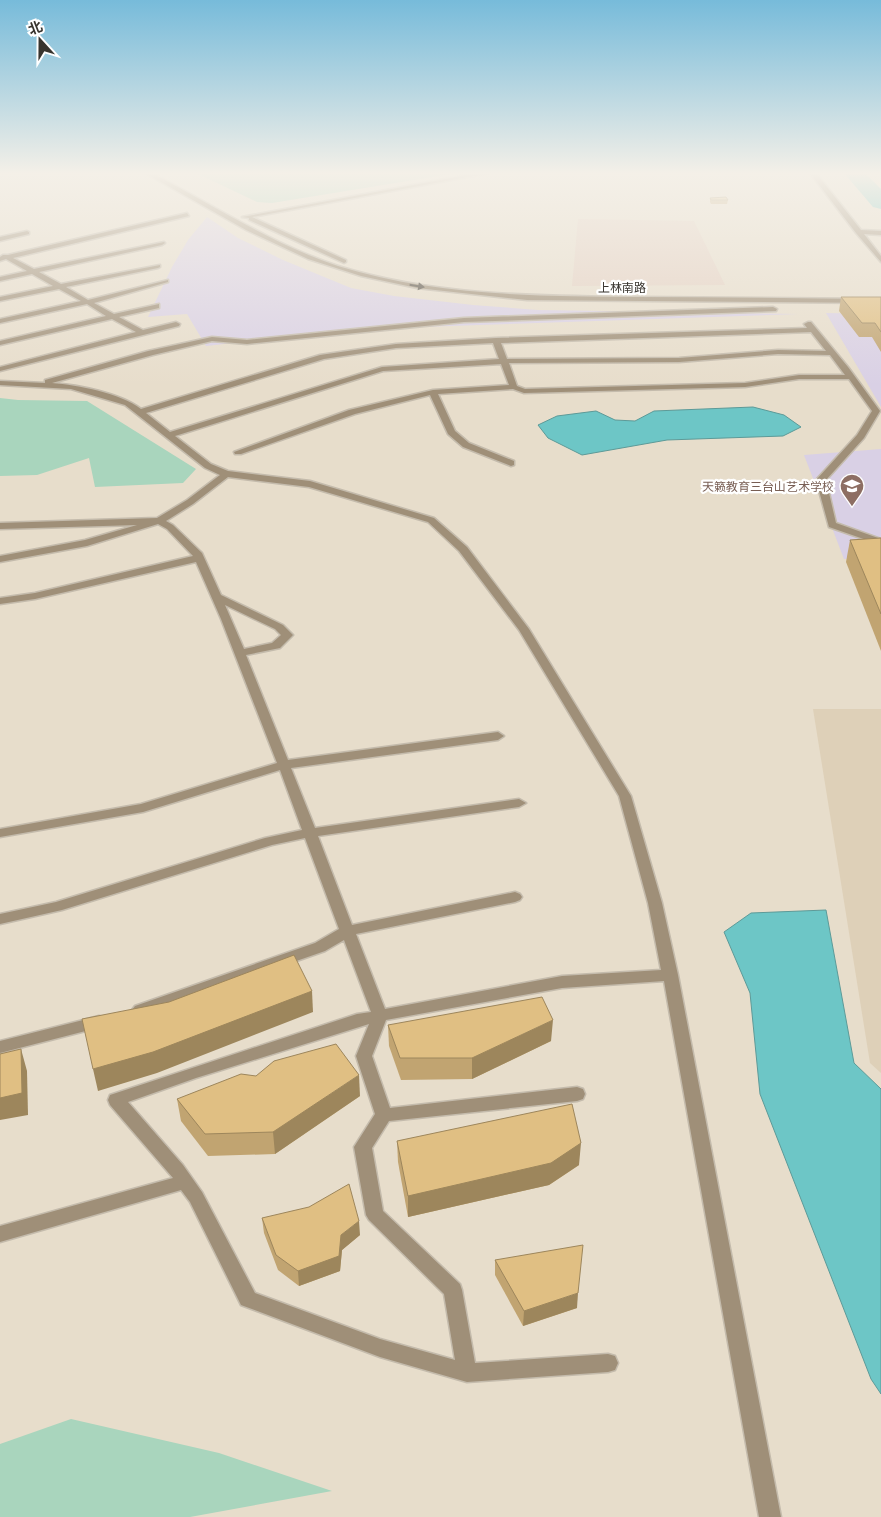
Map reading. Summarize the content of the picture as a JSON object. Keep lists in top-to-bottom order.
{
  "streets": {
    "street": ["上林南路"]
  },
  "places": {
    "school or university": ["天籁教育三台山艺术学校"]
  },
  "north": "top"
}
